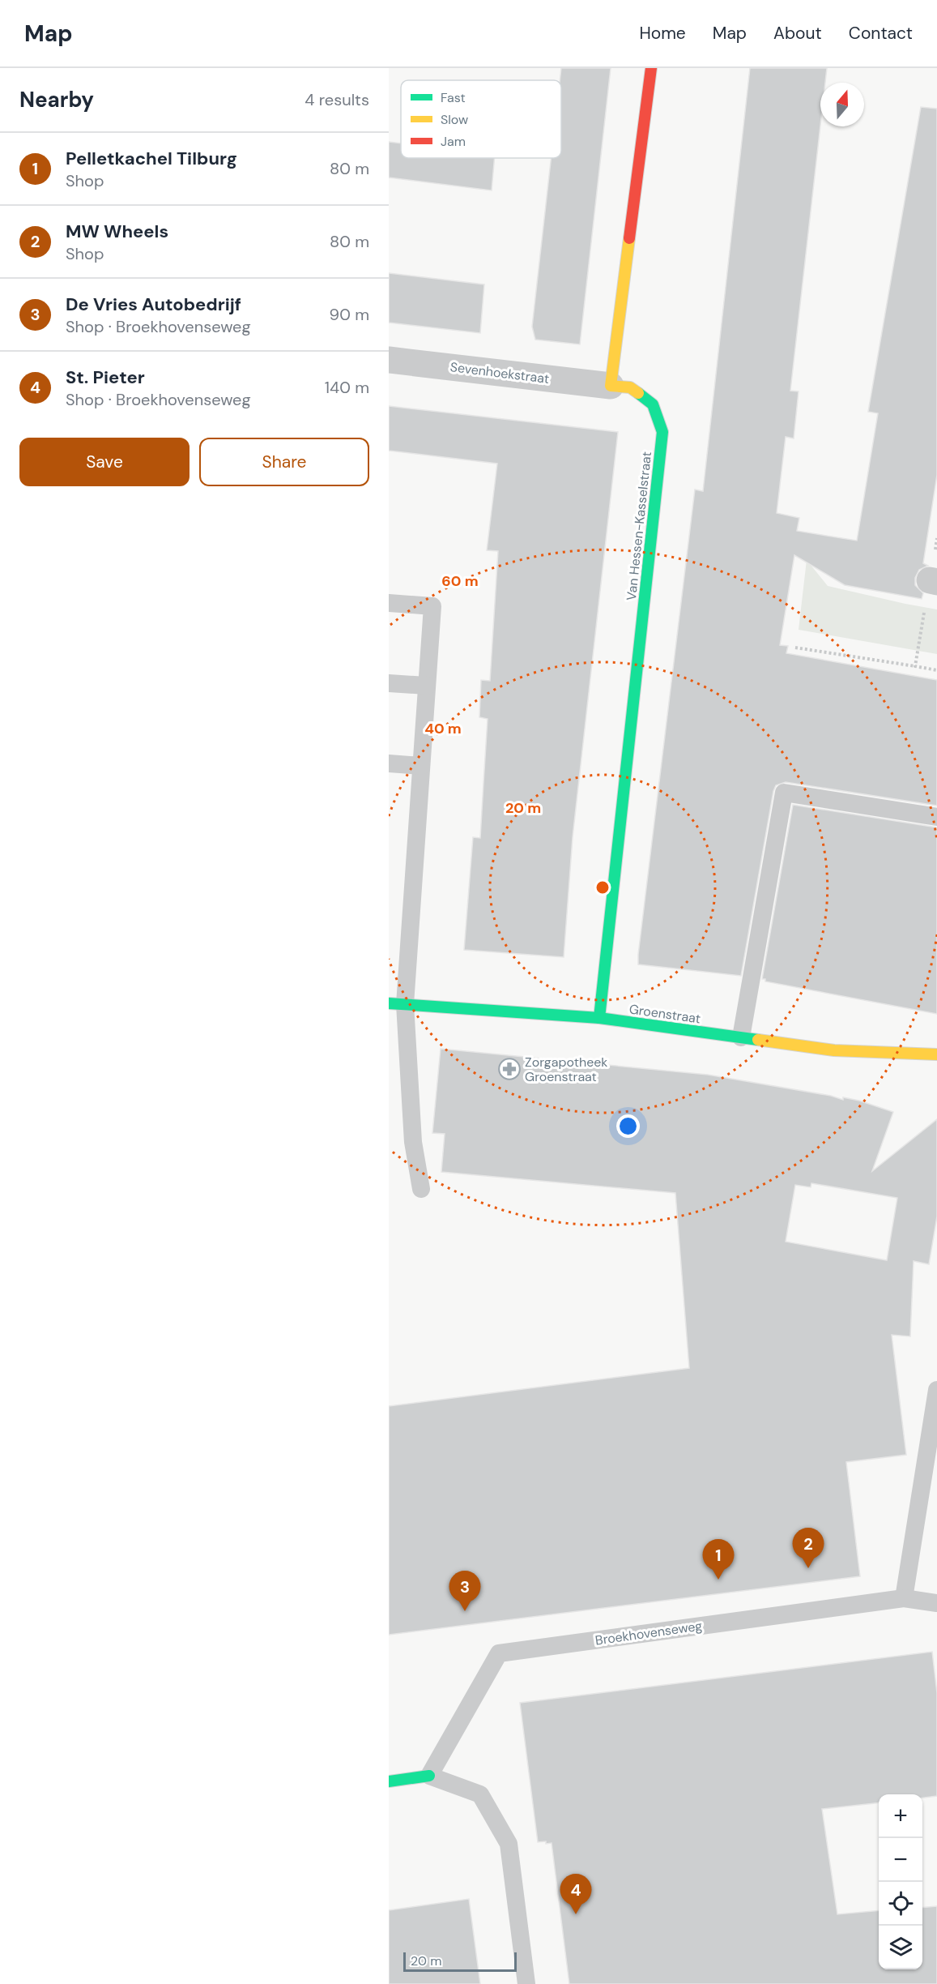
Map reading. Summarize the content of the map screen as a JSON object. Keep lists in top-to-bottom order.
{
  "streets": {
    "street": ["Sevenhoekstraat", "Van Hessen-Kasselstraat", "Groenstraat"],
    "lane": ["Broekhovenseweg"]
  },
  "crossings": [
    ["Sevenhoekstraat", "Van Hessen-Kasselstraat"],
    ["Van Hessen-Kasselstraat", "Groenstraat"]
  ],
  "places": {
    "pharmacy": ["Zorgapotheek Groenstraat"]
  },
  "legend": ["Fast", "Slow", "Jam"],
  "scale_bar": "20 m",
  "north": "top",
  "page": {
    "header": "Map",
    "nav": [
      "Home",
      "Map",
      "About",
      "Contact"
    ],
    "heading": ["Nearby", "4 results"],
    "list": [
      {
        "mark": "1",
        "name": "Pelletkachel Tilburg",
        "note": "Shop",
        "value": "80 m"
      },
      {
        "mark": "2",
        "name": "MW Wheels",
        "note": "Shop",
        "value": "80 m"
      },
      {
        "mark": "3",
        "name": "De Vries Autobedrijf",
        "note": "Shop · Broekhovenseweg",
        "value": "90 m"
      },
      {
        "mark": "4",
        "name": "St. Pieter",
        "note": "Shop · Broekhovenseweg",
        "value": "140 m"
      }
    ],
    "buttons": ["Save", "Share"],
    "pins": [
      "2",
      "1",
      "3",
      "4"
    ],
    "map_buttons": ["+", "−"],
    "scale": "20 m"
  },
  "rings": ["60 m", "40 m", "20 m"]
}
